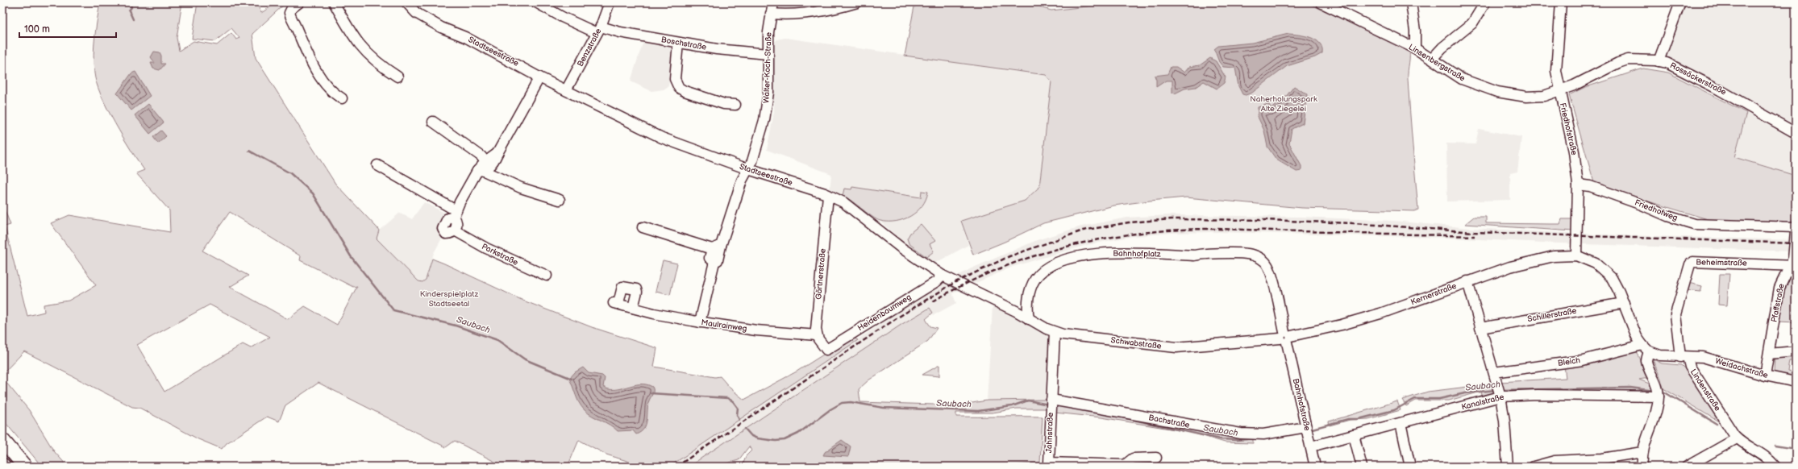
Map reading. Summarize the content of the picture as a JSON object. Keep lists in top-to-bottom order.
{
  "streets": {
    "street": [
      "Boschstraße",
      "Benzstraße",
      "Stadtseestraße",
      "Linsenbergstraße",
      "Walter-Koch-Straße",
      "Rossäckerstraße",
      "Friedhofstraße",
      "Friedhofweg",
      "Bahnhofplatz",
      "Parkstraße",
      "Beheimstraße",
      "Gärtnerstraße",
      "Kernerstraße",
      "Pfaffstraße",
      "Heidenbaumweg",
      "Schillerstraße",
      "Maulrainweg",
      "Schwabstraße",
      "Bleich",
      "Weidachstraße",
      "Lindenstraße",
      "Kanalstraße",
      "Bahnhofstraße",
      "Bachstraße",
      "Jahnstraße"
    ]
  },
  "crossings": [
    ["Boschstraße", "Benzstraße"],
    ["Boschstraße", "Walter-Koch-Straße"],
    ["Benzstraße", "Stadtseestraße"],
    ["Stadtseestraße", "Walter-Koch-Straße"],
    ["Stadtseestraße", "Gärtnerstraße"],
    ["Stadtseestraße", "Heidenbaumweg"],
    ["Stadtseestraße", "Schwabstraße"],
    ["Linsenbergstraße", "Rossäckerstraße"],
    ["Linsenbergstraße", "Friedhofstraße"],
    ["Rossäckerstraße", "Friedhofstraße"],
    ["Friedhofstraße", "Friedhofweg"],
    ["Friedhofstraße", "Kernerstraße"],
    ["Bahnhofplatz", "Schwabstraße"],
    ["Bahnhofplatz", "Bahnhofstraße"],
    ["Beheimstraße", "Pfaffstraße"],
    ["Beheimstraße", "Weidachstraße"],
    ["Beheimstraße", "Lindenstraße"],
    ["Gärtnerstraße", "Heidenbaumweg"],
    ["Gärtnerstraße", "Maulrainweg"],
    ["Kernerstraße", "Schwabstraße"],
    ["Kernerstraße", "Bahnhofstraße"],
    ["Pfaffstraße", "Weidachstraße"],
    ["Heidenbaumweg", "Maulrainweg"],
    ["Schwabstraße", "Bahnhofstraße"],
    ["Schwabstraße", "Jahnstraße"],
    ["Weidachstraße", "Lindenstraße"],
    ["Kanalstraße", "Bahnhofstraße"],
    ["Bahnhofstraße", "Bachstraße"],
    ["Bachstraße", "Jahnstraße"]
  ],
  "water": ["Saubach"],
  "parks": ["Naherholungspark Alte Ziegelei", "Kinderspielplatz Stadtseetal"],
  "scale_bar": "100 m"
}
